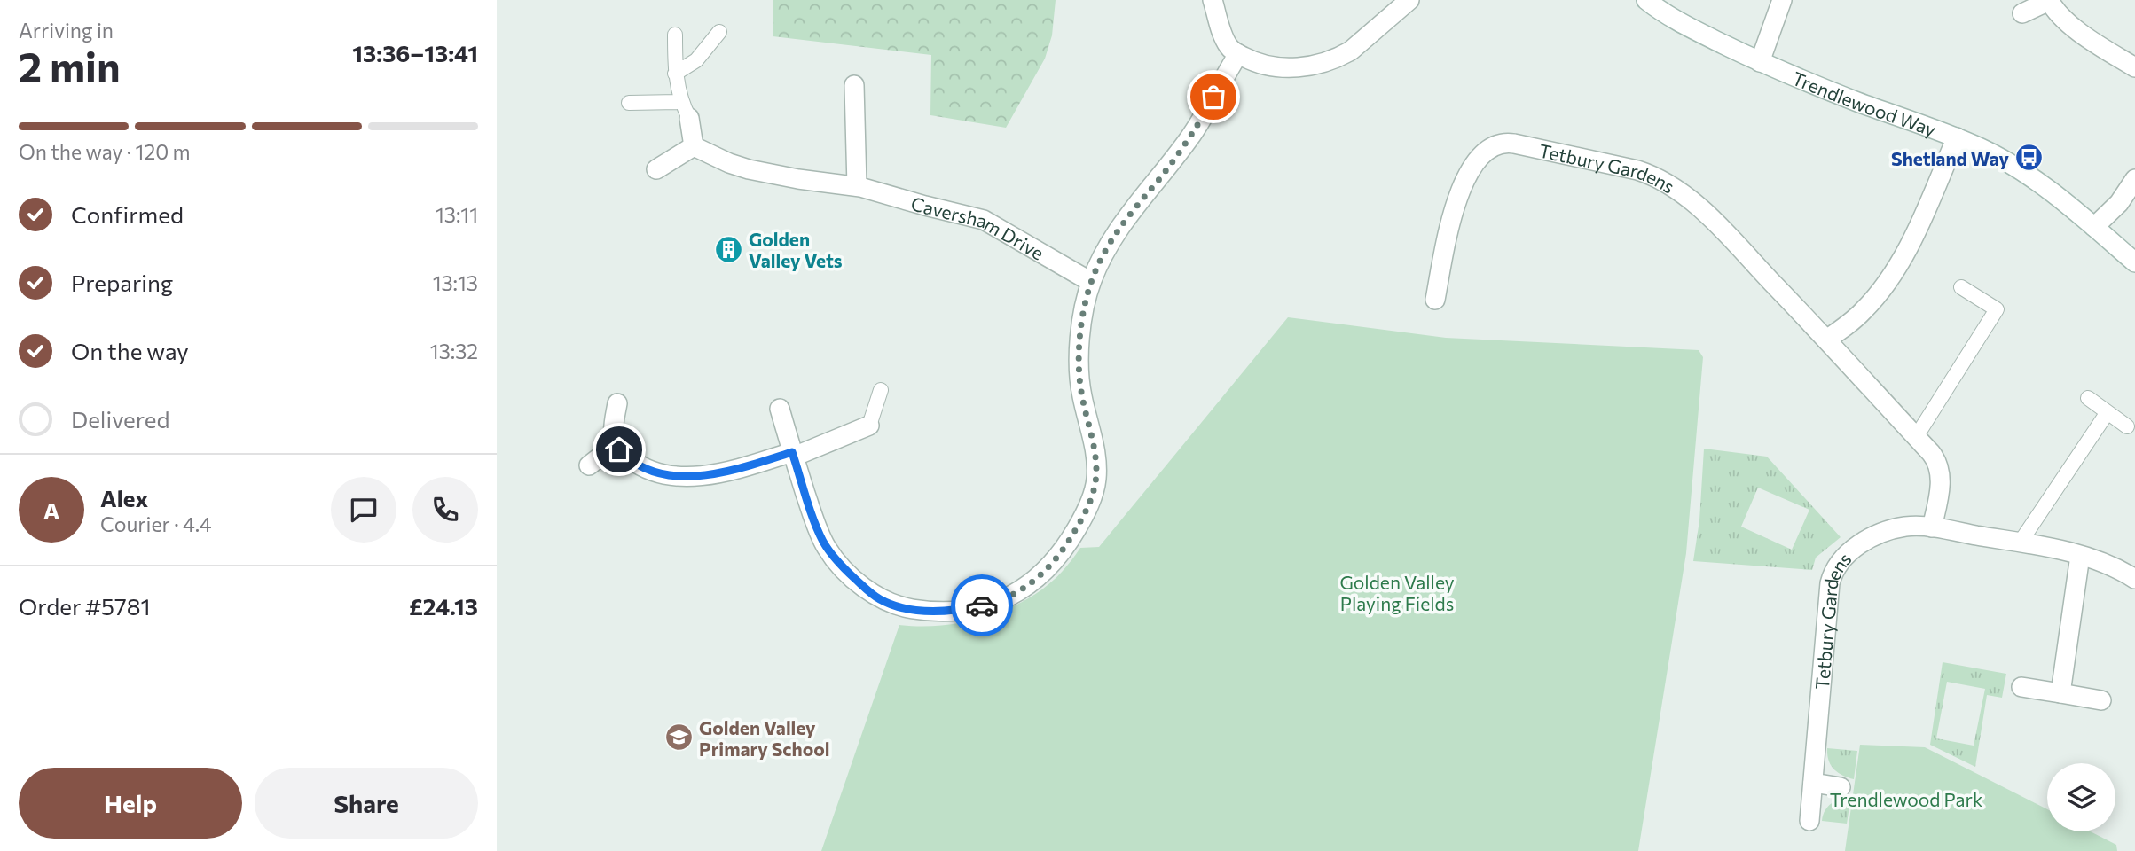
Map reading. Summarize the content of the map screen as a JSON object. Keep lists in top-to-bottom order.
{
  "streets": {
    "street": ["Trendlewood Way", "Tetbury Gardens", "Caversham Drive"]
  },
  "parks": ["Golden Valley Playing Fields", "Trendlewood Park"],
  "places": {
    "bus stop": ["Shetland Way"],
    "building": ["Golden Valley Vets"],
    "school or university": ["Golden Valley Primary School"]
  },
  "page": {
    "heading": ["2 min", "Arriving in", "13:36–13:41"],
    "panel": [
      "Alex",
      "Courier · 4.4",
      "Order #5781",
      "£24.13"
    ],
    "bar": "On the way · 120 m",
    "list": [
      ["Confirmed", "13:11"],
      ["Preparing", "13:13"],
      ["On the way", "13:32"],
      "Delivered"
    ],
    "round": "A",
    "buttons": ["Help", "Share"]
  }
}
